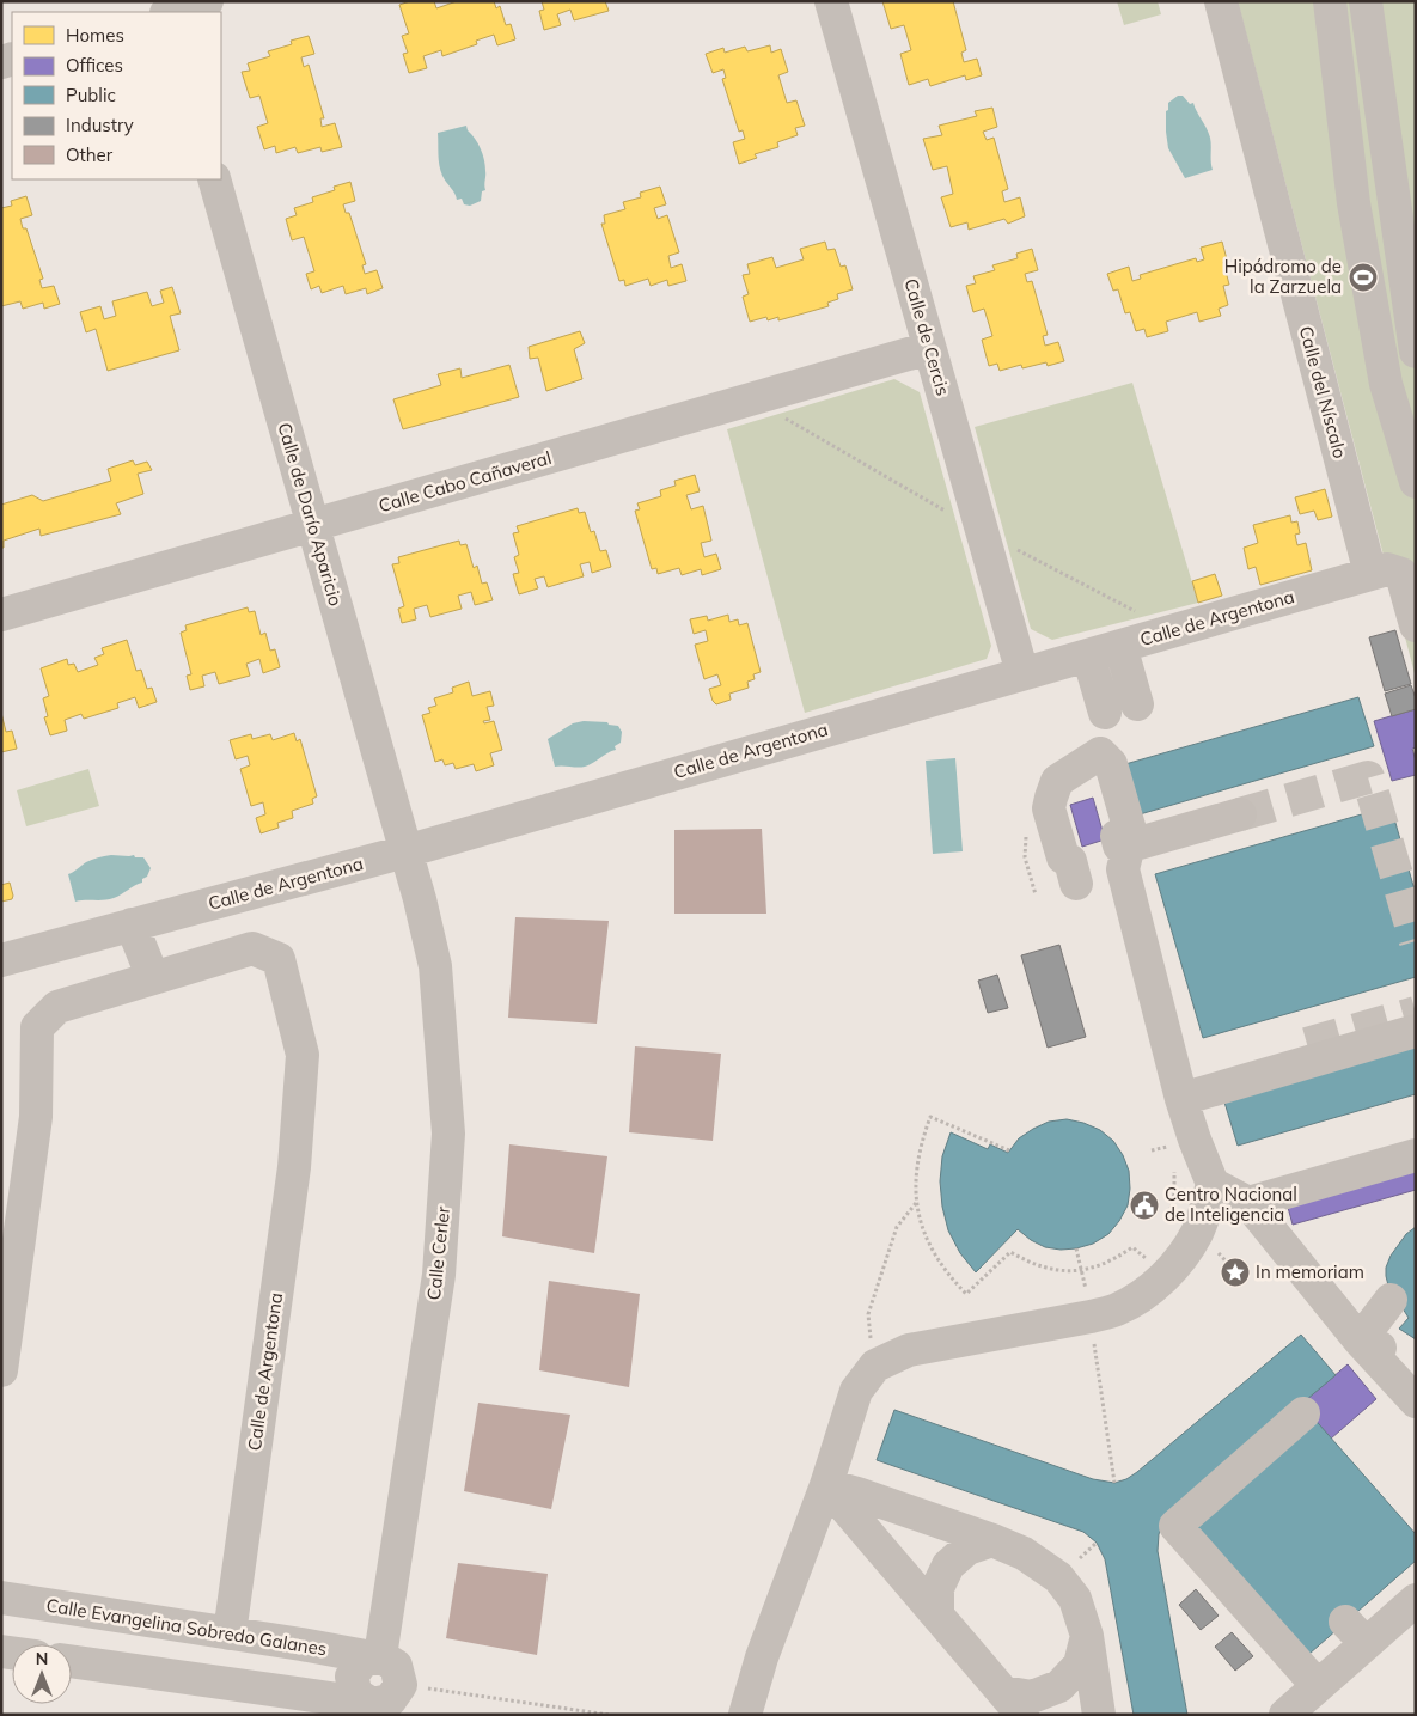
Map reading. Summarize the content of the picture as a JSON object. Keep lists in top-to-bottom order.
{
  "streets": {
    "street": [
      "Calle de Cercis",
      "Calle del Níscalo",
      "Calle Cabo Cañaveral",
      "Calle de Darío Aparicio",
      "Calle de Argentona",
      "Calle Cerler",
      "Calle Evangelina Sobredo Galanes"
    ]
  },
  "crossings": [
    ["Calle de Cercis", "Calle Cabo Cañaveral"],
    ["Calle de Cercis", "Calle de Argentona"],
    ["Calle del Níscalo", "Calle de Argentona"],
    ["Calle Cabo Cañaveral", "Calle de Darío Aparicio"],
    ["Calle de Darío Aparicio", "Calle de Argentona"],
    ["Calle de Darío Aparicio", "Calle Cerler"],
    ["Calle de Argentona", "Calle Cerler"],
    ["Calle de Argentona", "Calle Evangelina Sobredo Galanes"],
    ["Calle Cerler", "Calle Evangelina Sobredo Galanes"]
  ],
  "places": {
    "sports": ["Hipódromo de la Zarzuela"],
    "public building": ["Centro Nacional de Inteligencia"],
    "place": ["In memoriam"]
  },
  "legend": [
    "Homes",
    "Offices",
    "Public",
    "Industry",
    "Other"
  ],
  "north": "top"
}
